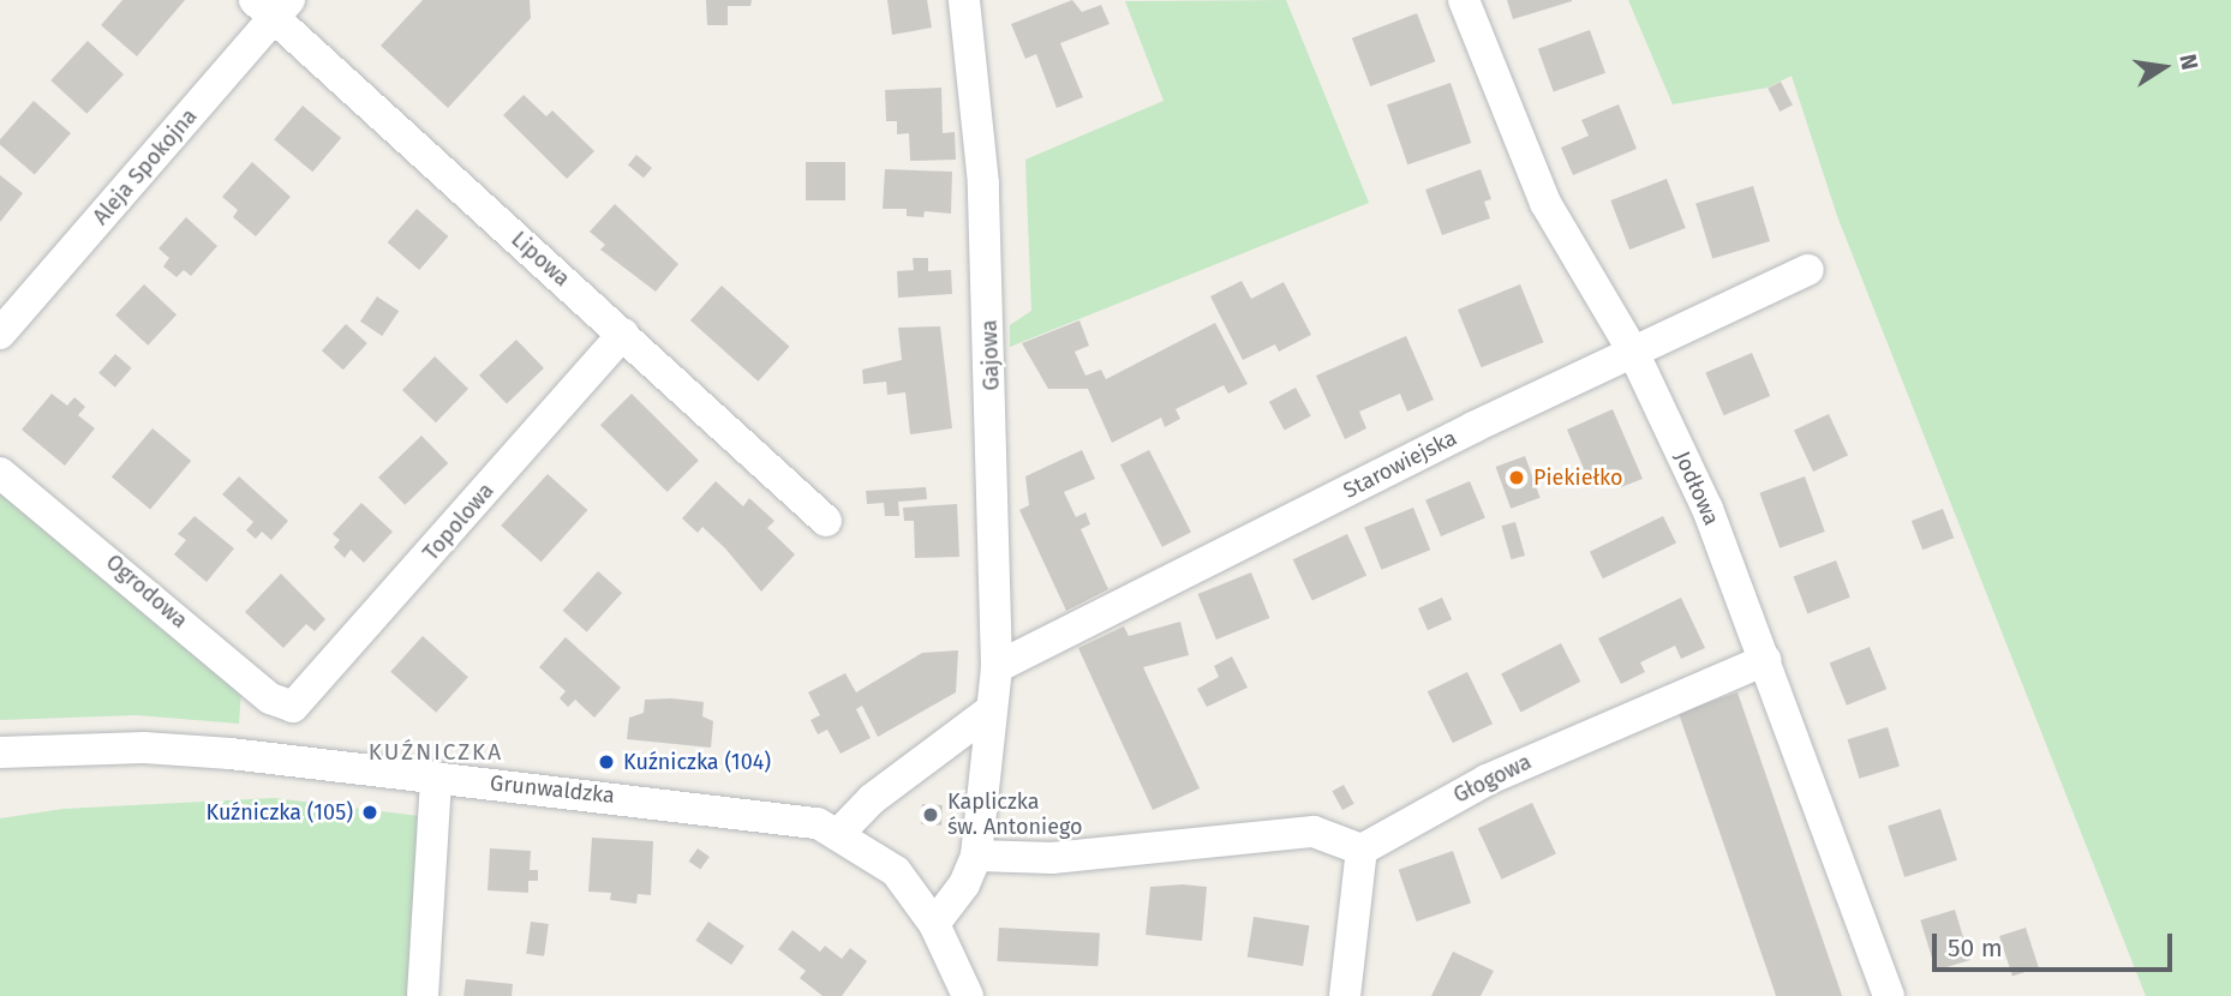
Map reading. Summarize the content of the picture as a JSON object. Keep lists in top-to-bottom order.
{
  "streets": {
    "street": [
      "Aleja Spokojna",
      "Lipowa",
      "Gajowa",
      "Starowiejska",
      "Jodłowa",
      "Topolowa",
      "Ogrodowa",
      "Głogowa",
      "Grunwaldzka"
    ]
  },
  "crossings": [
    ["Aleja Spokojna", "Lipowa"],
    ["Lipowa", "Topolowa"],
    ["Gajowa", "Starowiejska"],
    ["Gajowa", "Grunwaldzka"],
    ["Starowiejska", "Jodłowa"],
    ["Jodłowa", "Głogowa"],
    ["Topolowa", "Ogrodowa"]
  ],
  "districts": ["KUŹNICZKA"],
  "places": [
    "Piekiełko",
    "Kuźniczka (104)",
    "Kuźniczka (105)",
    "Kapliczka św. Antoniego"
  ],
  "scale_bar": "50 m",
  "north": "right"
}
